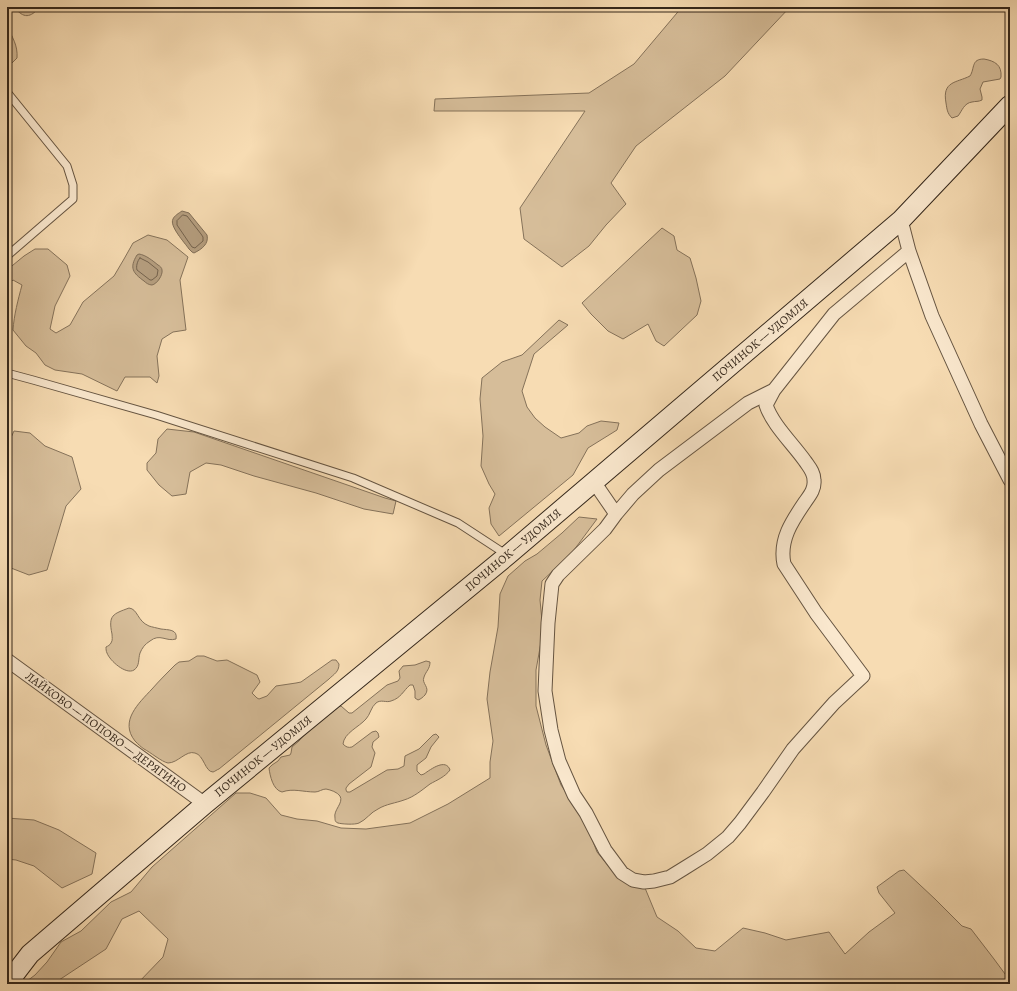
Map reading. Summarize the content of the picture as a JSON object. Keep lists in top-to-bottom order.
{
  "streets": {
    "main road": ["ПОЧИНОК — УДОМЛЯ"],
    "street": ["ЛАЙКОВО — ПОПОВО — ДЕРЯГИНО"]
  },
  "crossings": [
    ["ПОЧИНОК — УДОМЛЯ", "ЛАЙКОВО — ПОПОВО — ДЕРЯГИНО"]
  ]
}
